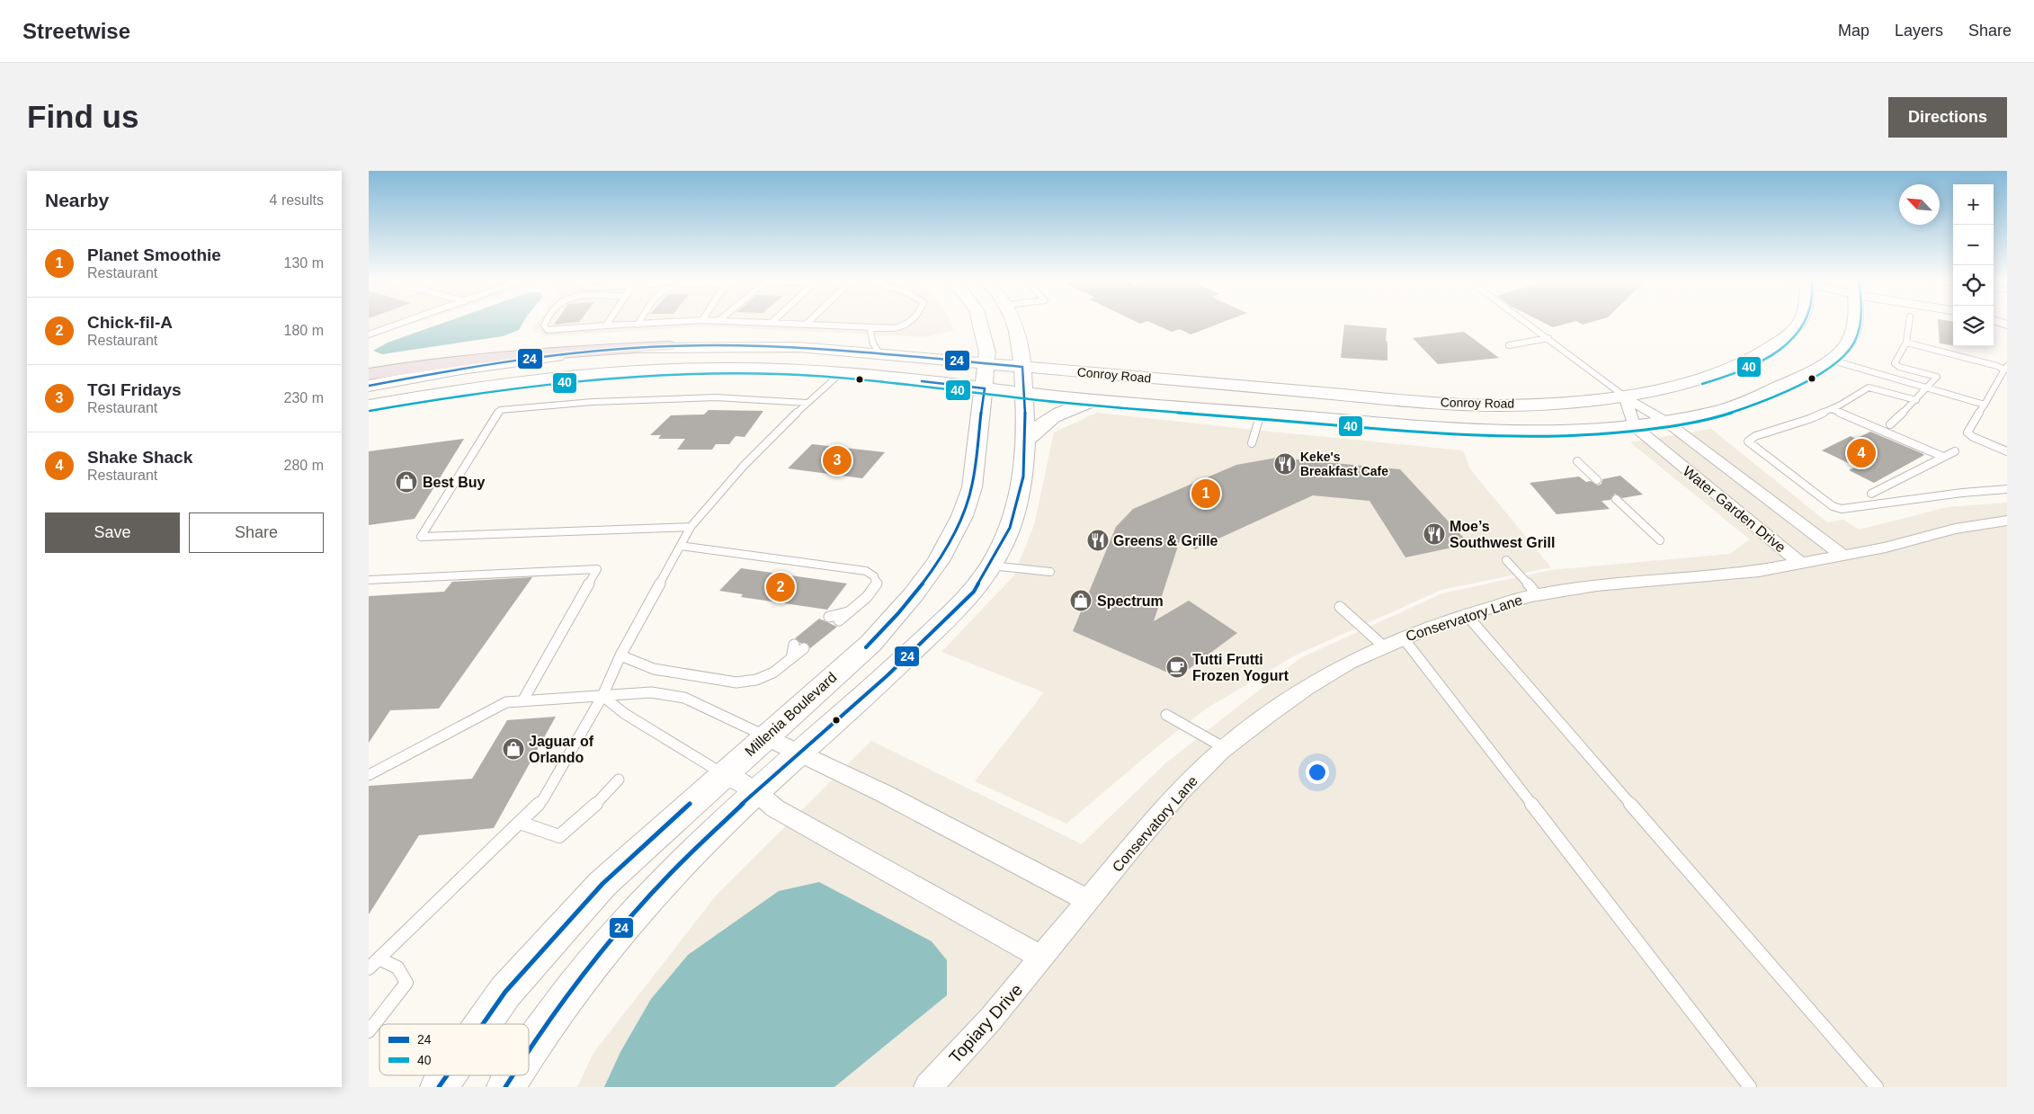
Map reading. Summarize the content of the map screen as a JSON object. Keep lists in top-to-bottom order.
{
  "streets": {
    "main road": ["Conroy Road", "Millenia Boulevard"],
    "street": ["Water Garden Drive", "Conservatory Lane", "Topiary Drive"]
  },
  "crossings": [
    ["Conroy Road", "Water Garden Drive"],
    ["Conroy Road", "Millenia Boulevard"],
    ["Water Garden Drive", "Conservatory Lane"],
    ["Conservatory Lane", "Topiary Drive"]
  ],
  "places": {
    "restaurant": ["Keke's Breakfast Cafe", "Moe’s Southwest Grill", "Greens & Grille"],
    "shop": ["Best Buy", "Spectrum", "Jaguar of Orlando"],
    "cafe": ["Tutti Frutti Frozen Yogurt"]
  },
  "lines": ["transit line 40", "transit line 24"],
  "legend": ["24", "40"],
  "north": "top left",
  "page": {
    "header": "Streetwise",
    "nav": ["Map", "Layers", "Share"],
    "buttons": [
      "Directions",
      ["Save", "Share"]
    ],
    "title": "Find us",
    "heading": ["Nearby", "4 results"],
    "map_buttons": ["+", "−"],
    "list": [
      {
        "mark": "1",
        "name": "Planet Smoothie",
        "note": "Restaurant",
        "value": "130 m"
      },
      {
        "mark": "2",
        "name": "Chick-fil-A",
        "note": "Restaurant",
        "value": "180 m"
      },
      {
        "mark": "3",
        "name": "TGI Fridays",
        "note": "Restaurant",
        "value": "230 m"
      },
      {
        "mark": "4",
        "name": "Shake Shack",
        "note": "Restaurant",
        "value": "280 m"
      }
    ],
    "pins": [
      "4",
      "3",
      "1",
      "2"
    ]
  }
}
